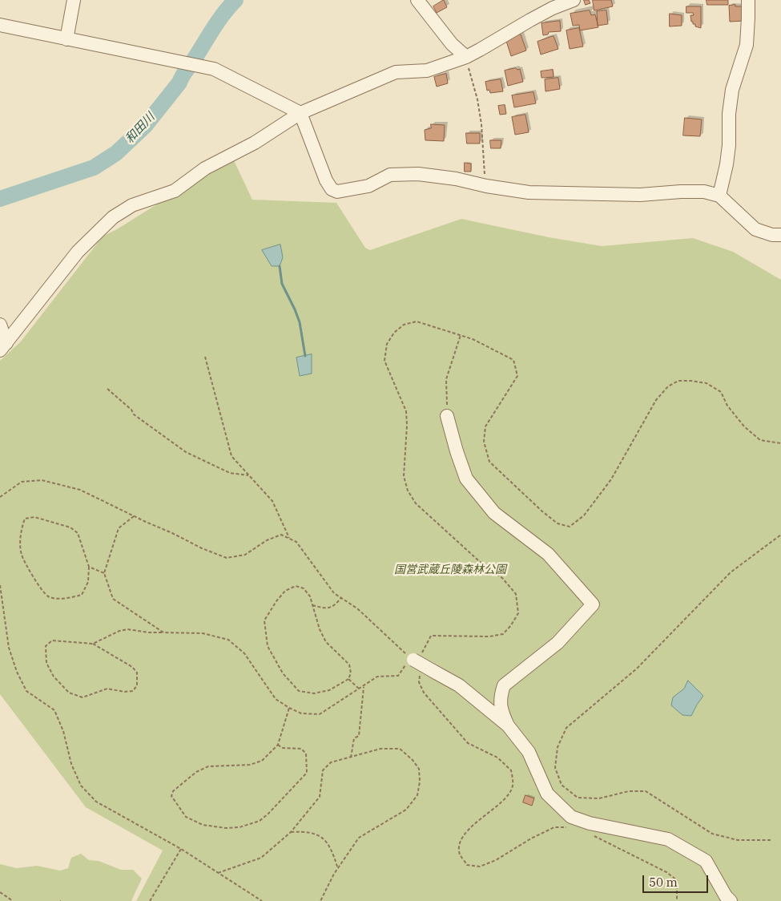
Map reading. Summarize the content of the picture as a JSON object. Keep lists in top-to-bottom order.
{
  "water": ["和田川"],
  "parks": ["国営武蔵丘陵森林公園"],
  "scale_bar": "50 m"
}
